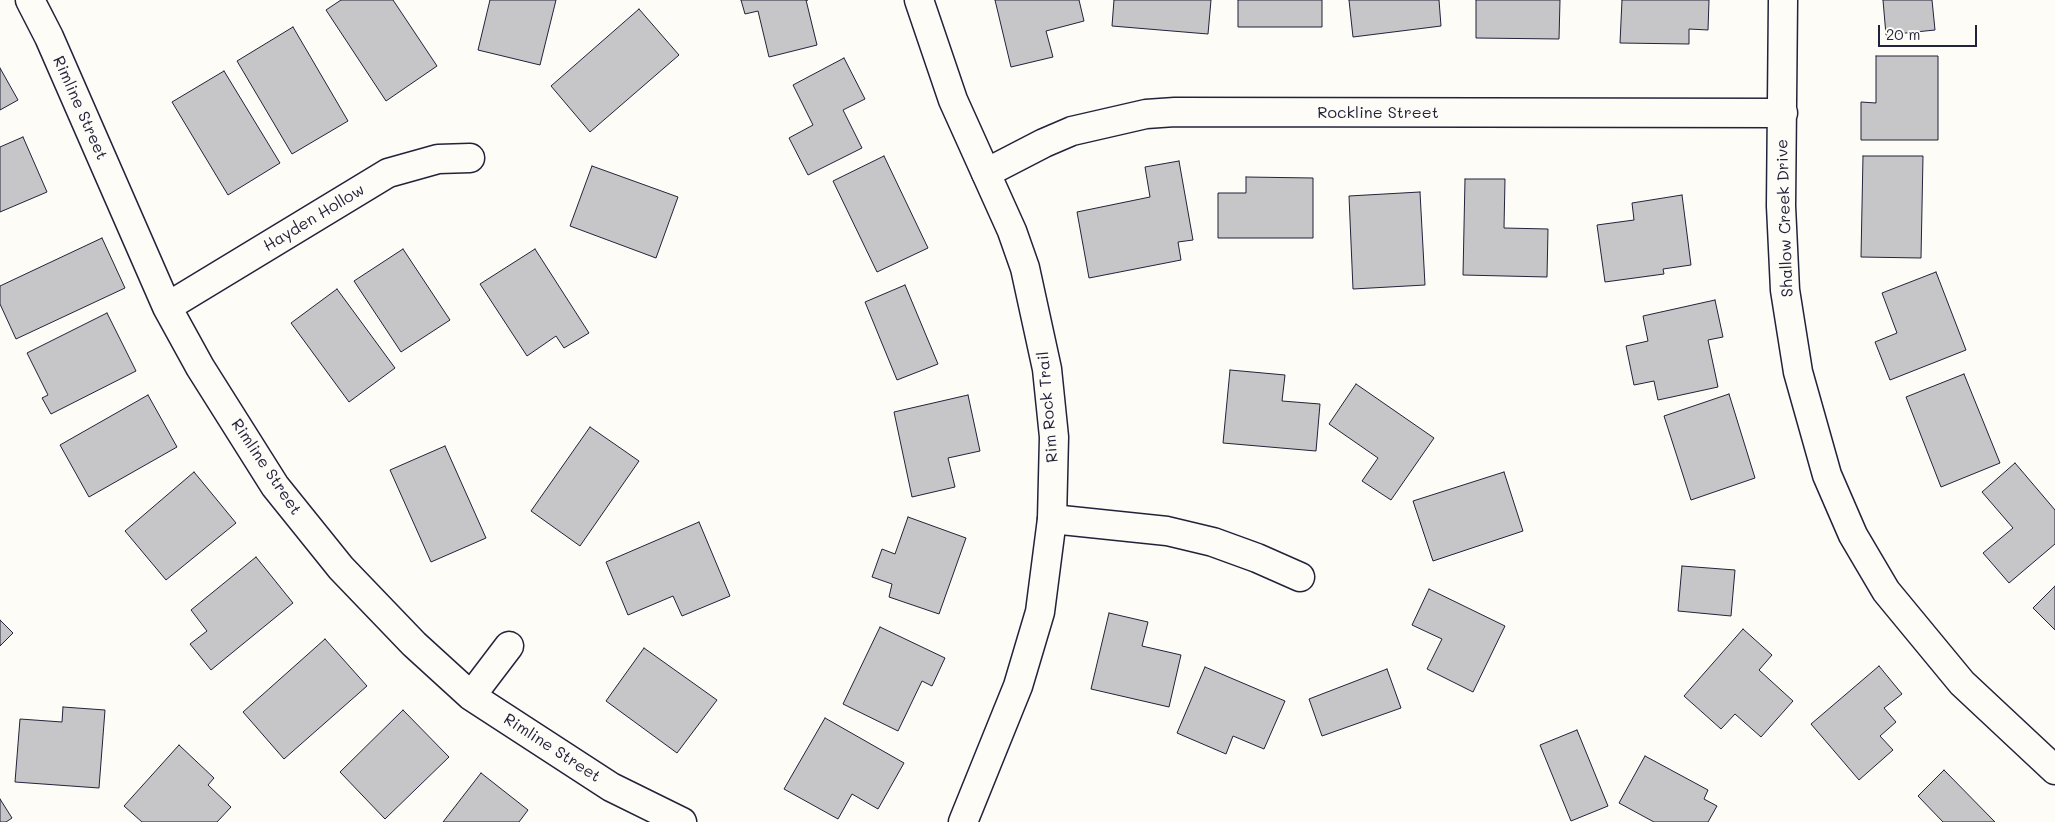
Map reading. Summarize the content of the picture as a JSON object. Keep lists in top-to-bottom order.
{
  "streets": {
    "street": [
      "Rimline Street",
      "Rockline Street",
      "Hayden Hollow",
      "Shallow Creek Drive",
      "Rim Rock Trail"
    ]
  },
  "crossings": [
    ["Rimline Street", "Hayden Hollow"],
    ["Rockline Street", "Shallow Creek Drive"],
    ["Rockline Street", "Rim Rock Trail"]
  ],
  "scale_bar": "20 m"
}
